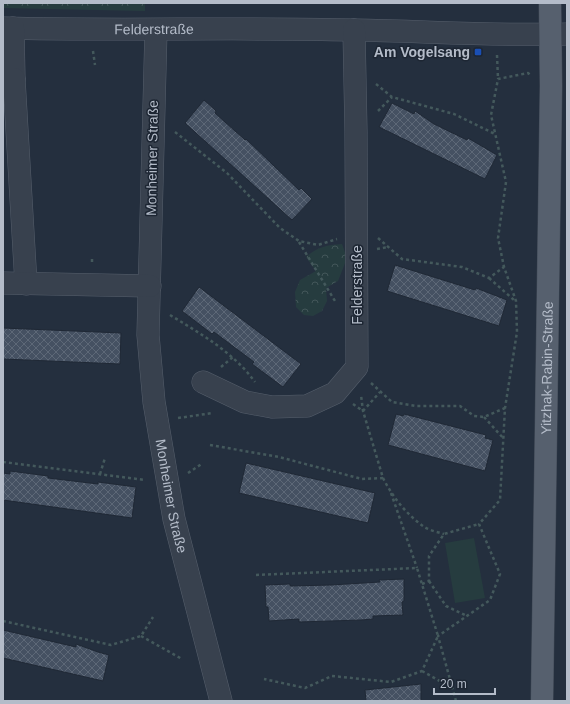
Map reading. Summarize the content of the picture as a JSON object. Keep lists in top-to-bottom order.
{
  "streets": {
    "main road": ["Yitzhak-Rabin-Straße"],
    "street": ["Felderstraße", "Monheimer Straße"]
  },
  "crossings": [
    ["Felderstraße", "Monheimer Straße"],
    ["Felderstraße", "Yitzhak-Rabin-Straße"]
  ],
  "places": {
    "transit": ["Am Vogelsang"]
  },
  "scale_bar": "20 m"
}
